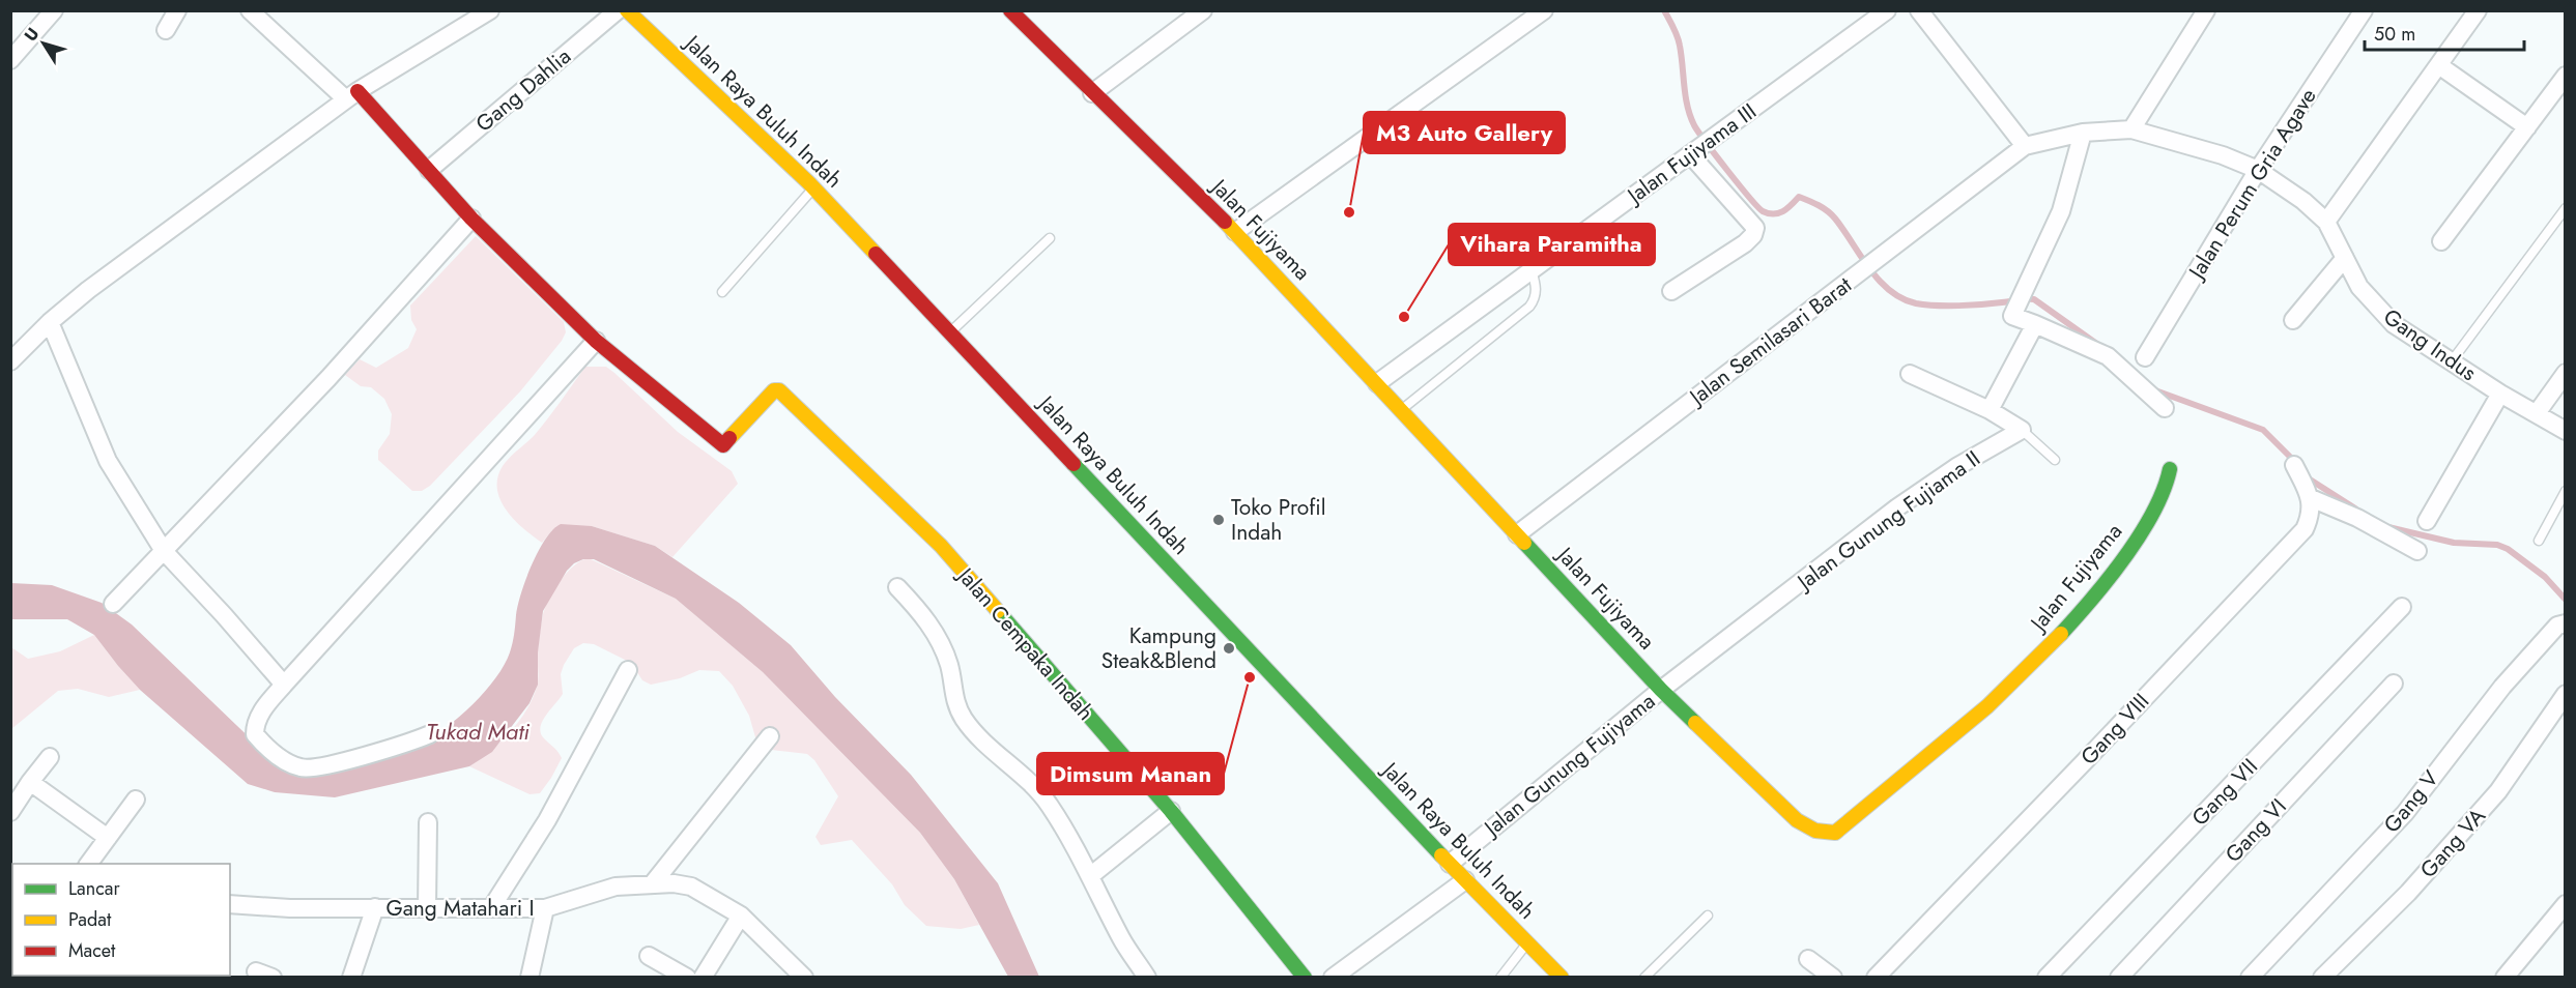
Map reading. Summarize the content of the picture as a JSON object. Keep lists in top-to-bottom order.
{
  "streets": {
    "main road": ["Jalan Raya Buluh Indah", "Jalan Fujiyama", "Jalan Cempaka Indah"],
    "street": [
      "Gang Dahlia",
      "Jalan Fujiyama III",
      "Jalan Perum Gria Agave",
      "Jalan Semilasari Barat",
      "Gang Indus",
      "Jalan Gunung Fujiama II",
      "Gang VIII",
      "Jalan Gunung Fujiyama",
      "Gang VII",
      "Gang V",
      "Gang VI",
      "Gang VA",
      "Gang Matahari I"
    ]
  },
  "crossings": [
    ["Jalan Raya Buluh Indah", "Jalan Gunung Fujiyama"],
    ["Jalan Fujiyama III", "Jalan Fujiyama"],
    ["Jalan Perum Gria Agave", "Gang Indus"],
    ["Jalan Fujiyama", "Jalan Semilasari Barat"],
    ["Jalan Fujiyama", "Jalan Gunung Fujiama II"],
    ["Jalan Fujiyama", "Jalan Gunung Fujiyama"],
    ["Jalan Semilasari Barat", "Gang Indus"],
    ["Jalan Gunung Fujiama II", "Jalan Gunung Fujiyama"]
  ],
  "water": ["Tukad Mati"],
  "places": [
    "M3 Auto Gallery",
    "Vihara Paramitha",
    "Toko Profil Indah",
    "Kampung Steak&Blend",
    "Dimsum Manan"
  ],
  "legend": ["Lancar", "Padat", "Macet"],
  "scale_bar": "50 m",
  "north": "top left"
}
